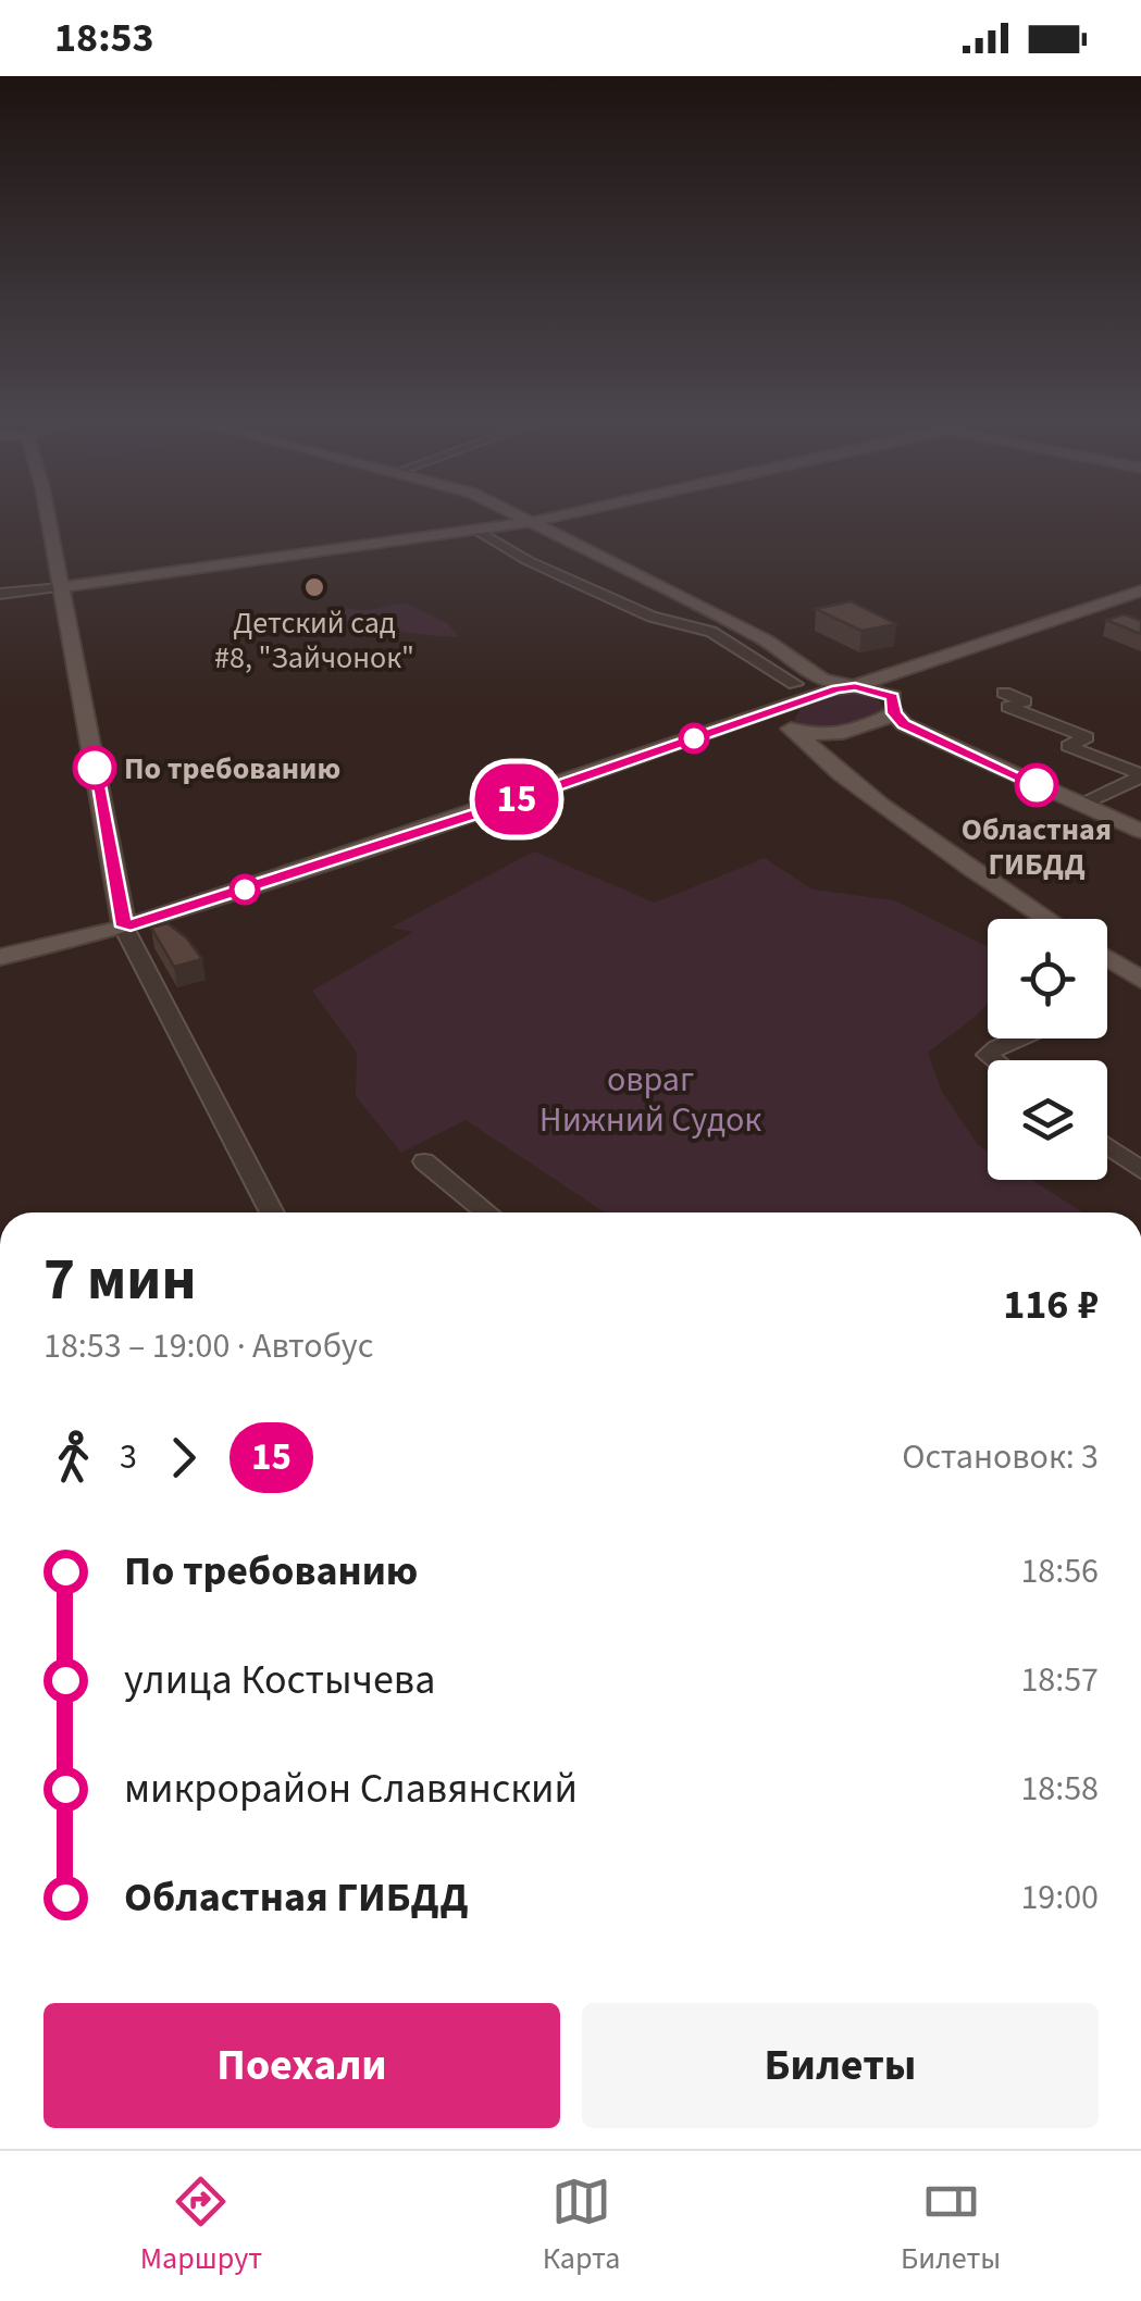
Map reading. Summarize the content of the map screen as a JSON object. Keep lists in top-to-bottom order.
{
  "parks": ["овраг Нижний Судок"],
  "places": ["Детский сад #8, \"Зайчонок\"", "По требованию", "Областная ГИБДД"],
  "lines": ["bus line 15"],
  "page": {
    "status": "18:53",
    "on_map": "15",
    "heading": ["7 мин", "18:53 – 19:00 · Автобус", "116 ₽"],
    "legs": ["3", "15", "Остановок: 3"],
    "list": [
      {
        "name": "По требованию",
        "value": "18:56"
      },
      {
        "name": "улица Костычева",
        "value": "18:57"
      },
      {
        "name": "микрорайон Славянский",
        "value": "18:58"
      },
      {
        "name": "Областная ГИБДД",
        "value": "19:00"
      }
    ],
    "buttons": ["Поехали", "Билеты"],
    "tabs": ["Маршрут", "Карта", "Билеты"]
  }
}
